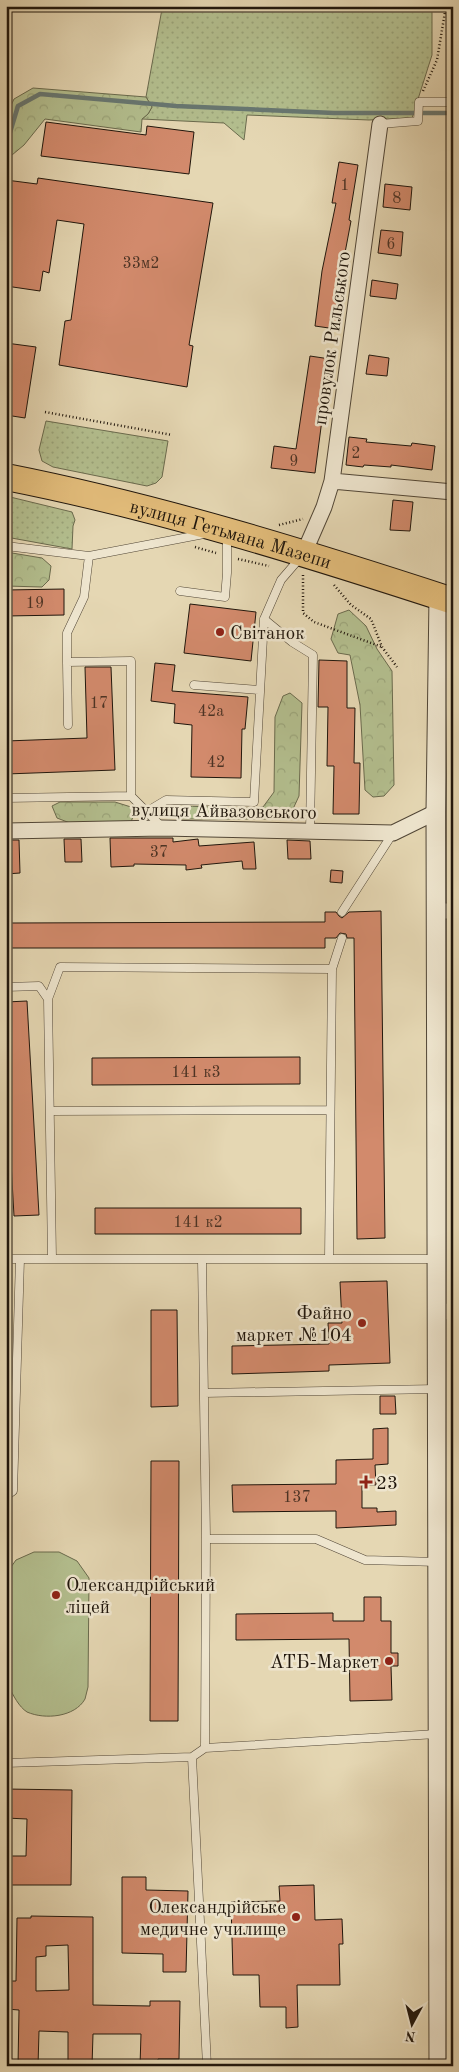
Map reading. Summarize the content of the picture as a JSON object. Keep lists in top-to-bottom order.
{
  "streets": {
    "highway": ["вулиця Гетьмана Мазепи"],
    "street": ["провулок Рильського", "вулиця Айвазовського"]
  },
  "crossings": [
    ["провулок Рильського", "вулиця Гетьмана Мазепи"]
  ],
  "places": {
    "other": [
      "Світанок",
      "Файно маркет №104",
      "Олександрійський ліцей",
      "АТБ-Маркет",
      "Олександрійське медичне училище"
    ],
    "health": ["23"]
  },
  "house_numbers": [
    "1",
    "8",
    "6",
    "33м2",
    "2",
    "9",
    "19",
    "17",
    "42а",
    "42",
    "37",
    "141 к3",
    "141 к2",
    "137"
  ],
  "north": "bottom"
}
